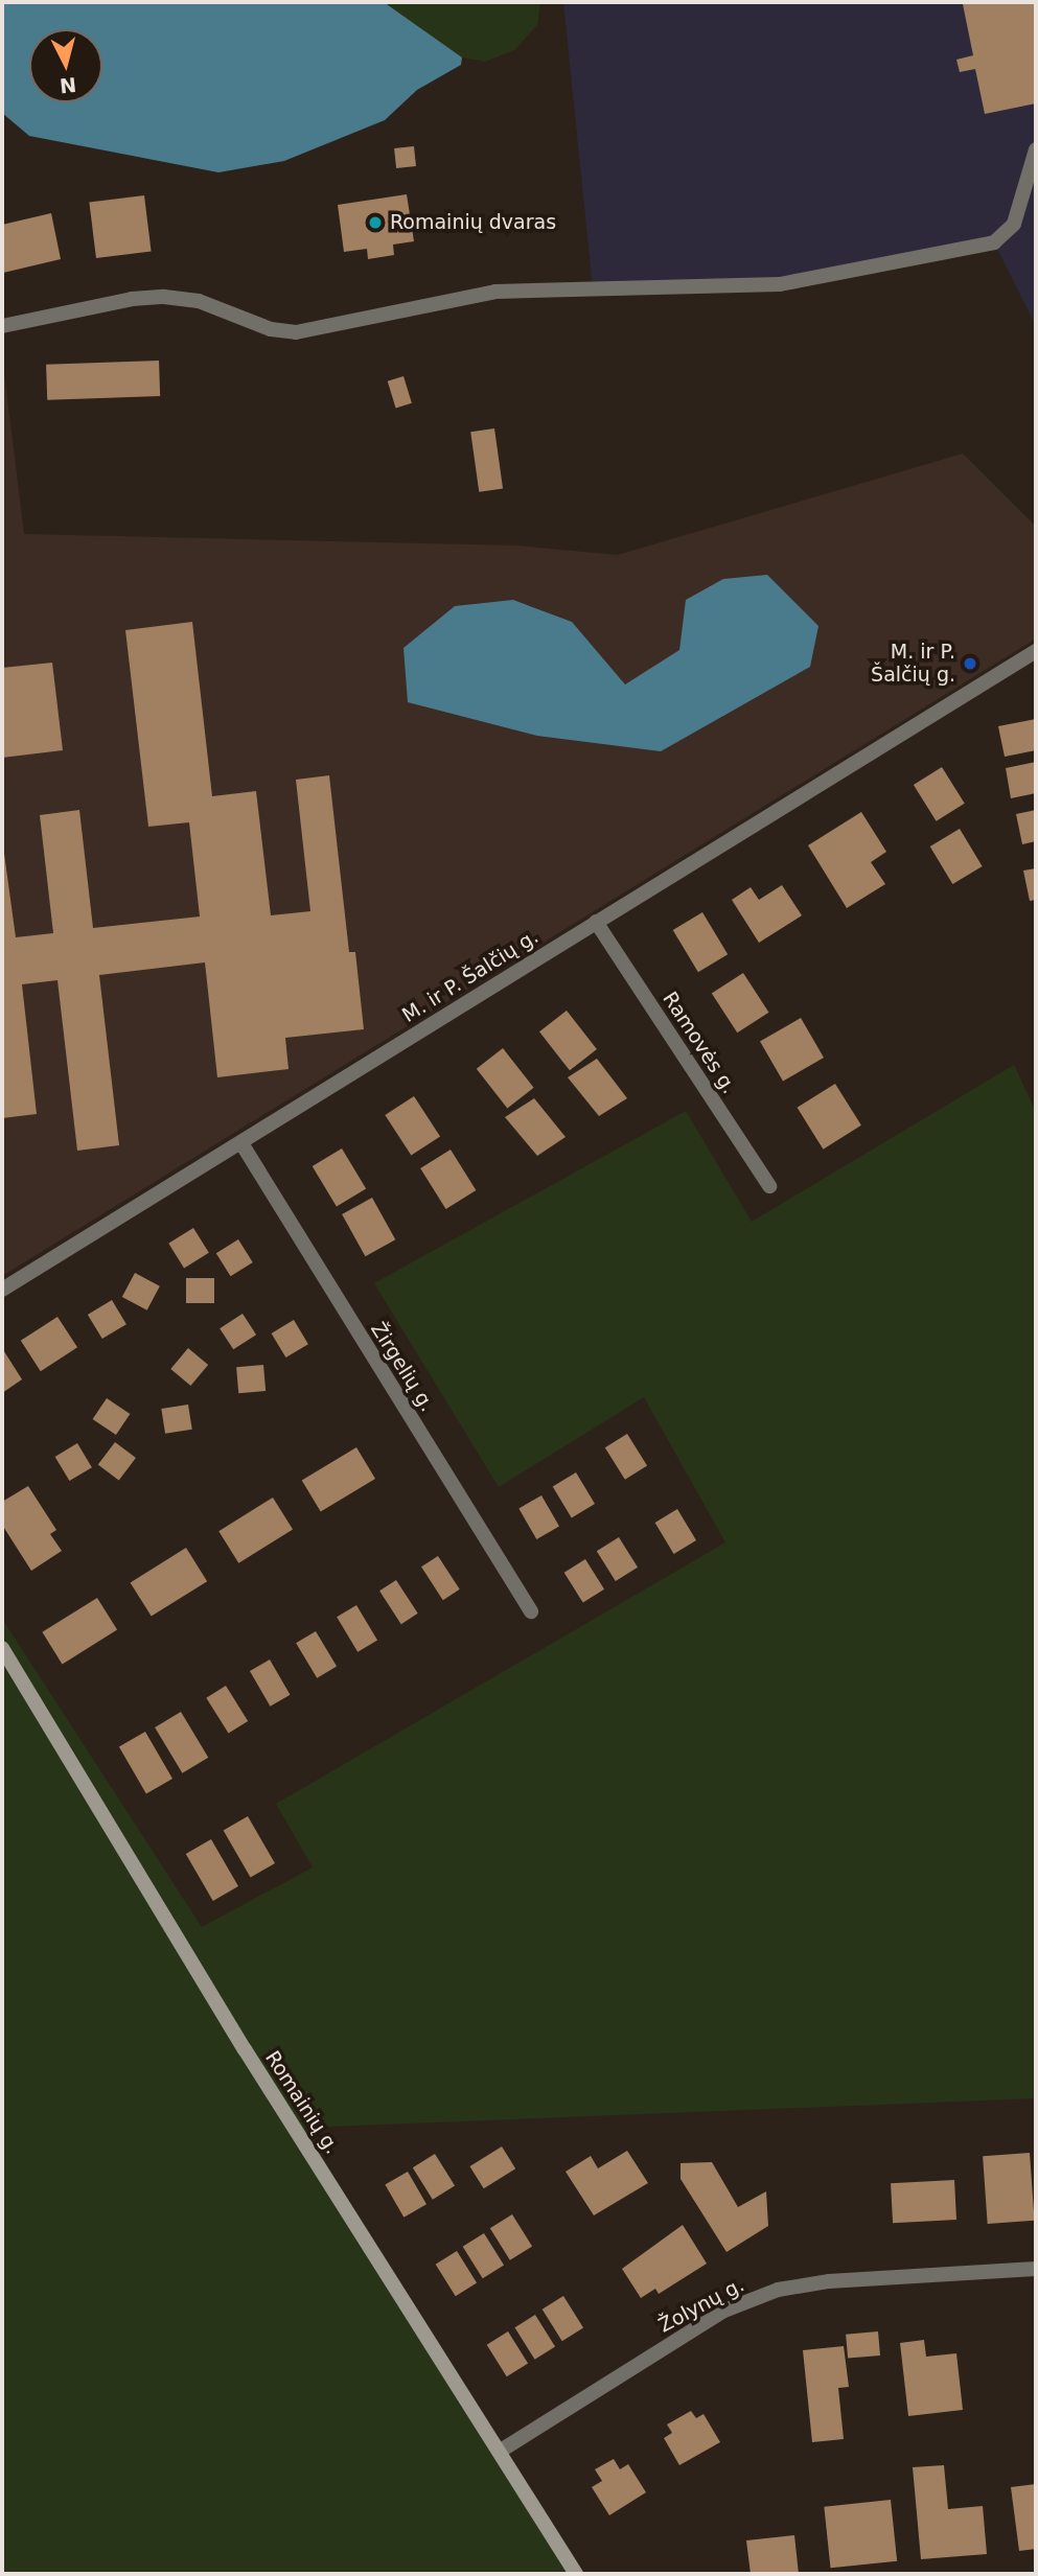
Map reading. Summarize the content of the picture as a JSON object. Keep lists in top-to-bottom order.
{
  "streets": {
    "main road": ["Romainių g."],
    "street": [
      "M. ir P. Šalčių g.",
      "Ramovės g.",
      "Žirgelių g.",
      "Žolynų g."
    ]
  },
  "crossings": [
    ["M. ir P. Šalčių g.", "Ramovės g."],
    ["M. ir P. Šalčių g.", "Žirgelių g."],
    ["Romainių g.", "Žolynų g."]
  ],
  "places": ["Romainių dvaras", "M. ir P. Šalčių g."],
  "north": "bottom"
}
